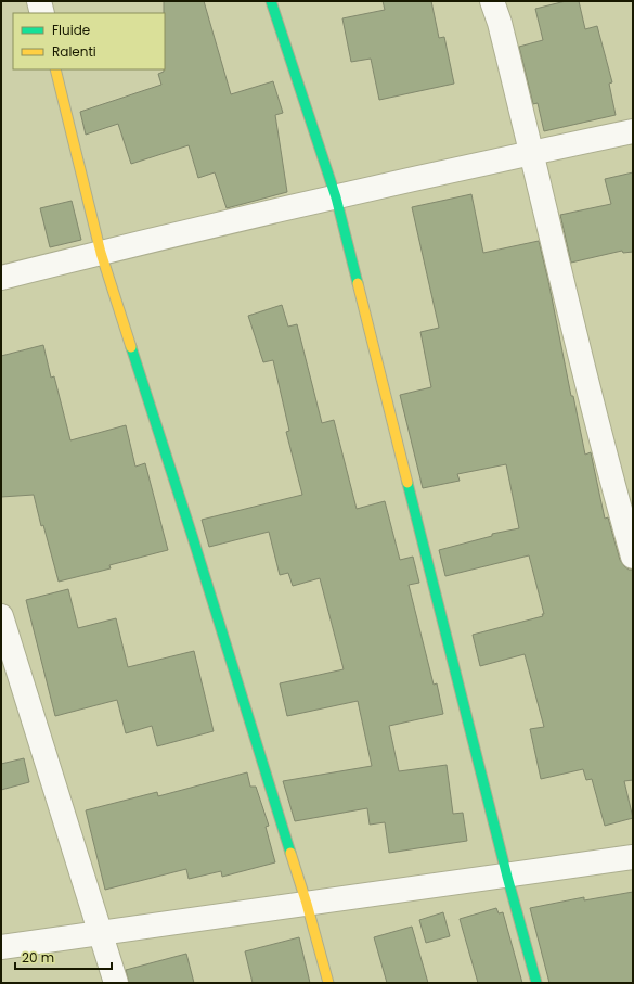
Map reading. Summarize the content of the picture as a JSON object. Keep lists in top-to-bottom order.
{
  "legend": ["Fluide", "Ralenti"],
  "scale_bar": "20 m"
}
